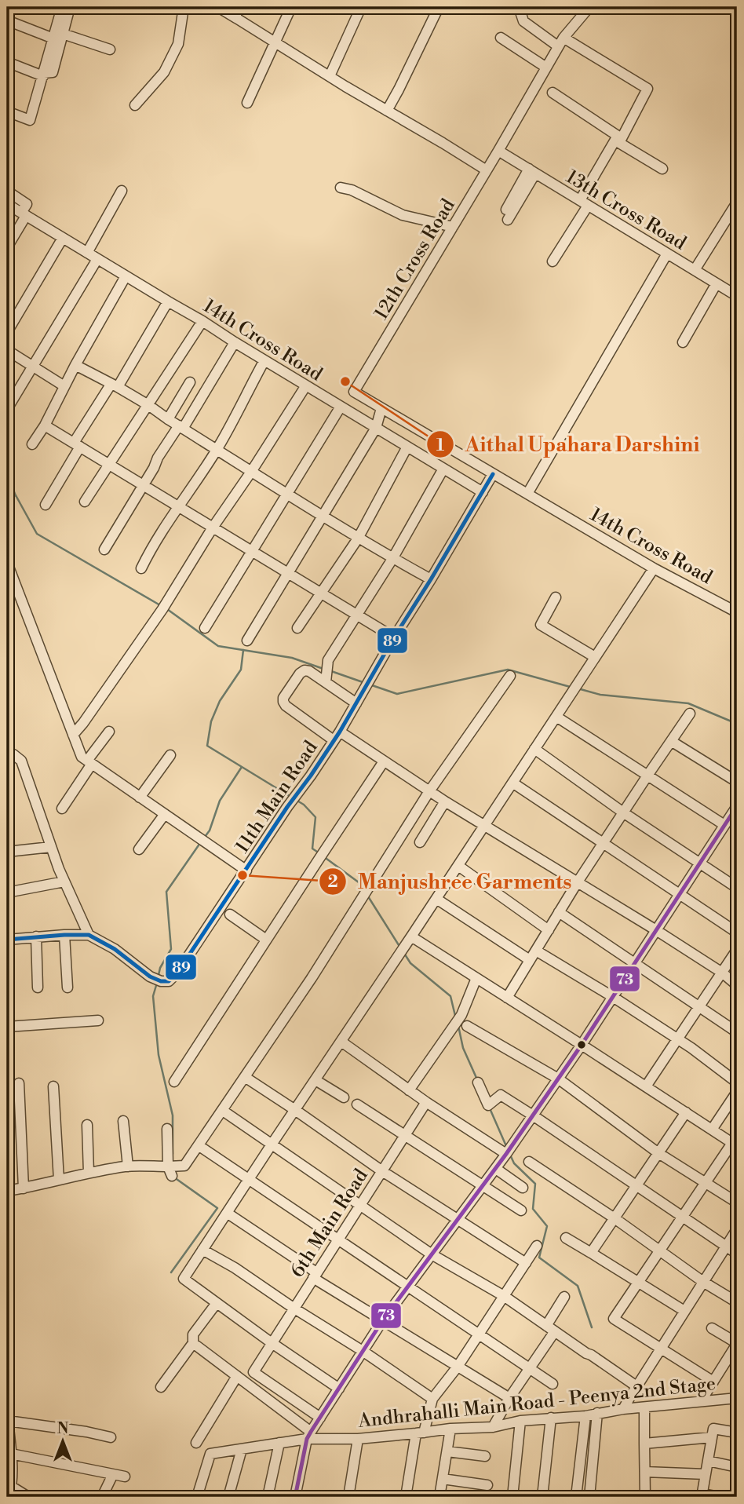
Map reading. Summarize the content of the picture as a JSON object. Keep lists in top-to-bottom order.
{
  "streets": {
    "street": [
      "13th Cross Road",
      "12th Cross Road",
      "14th Cross Road",
      "11th Main Road",
      "6th Main Road",
      "Andhrahalli Main Road - Peenya 2nd Stage"
    ]
  },
  "crossings": [
    ["13th Cross Road", "12th Cross Road"],
    ["12th Cross Road", "14th Cross Road"],
    ["12th Cross Road", "11th Main Road"],
    ["14th Cross Road", "11th Main Road"]
  ],
  "places": ["Aithal Upahara Darshini", "Manjushree Garments"],
  "lines": ["transit line 89", "transit line 73"],
  "north": "top"
}
